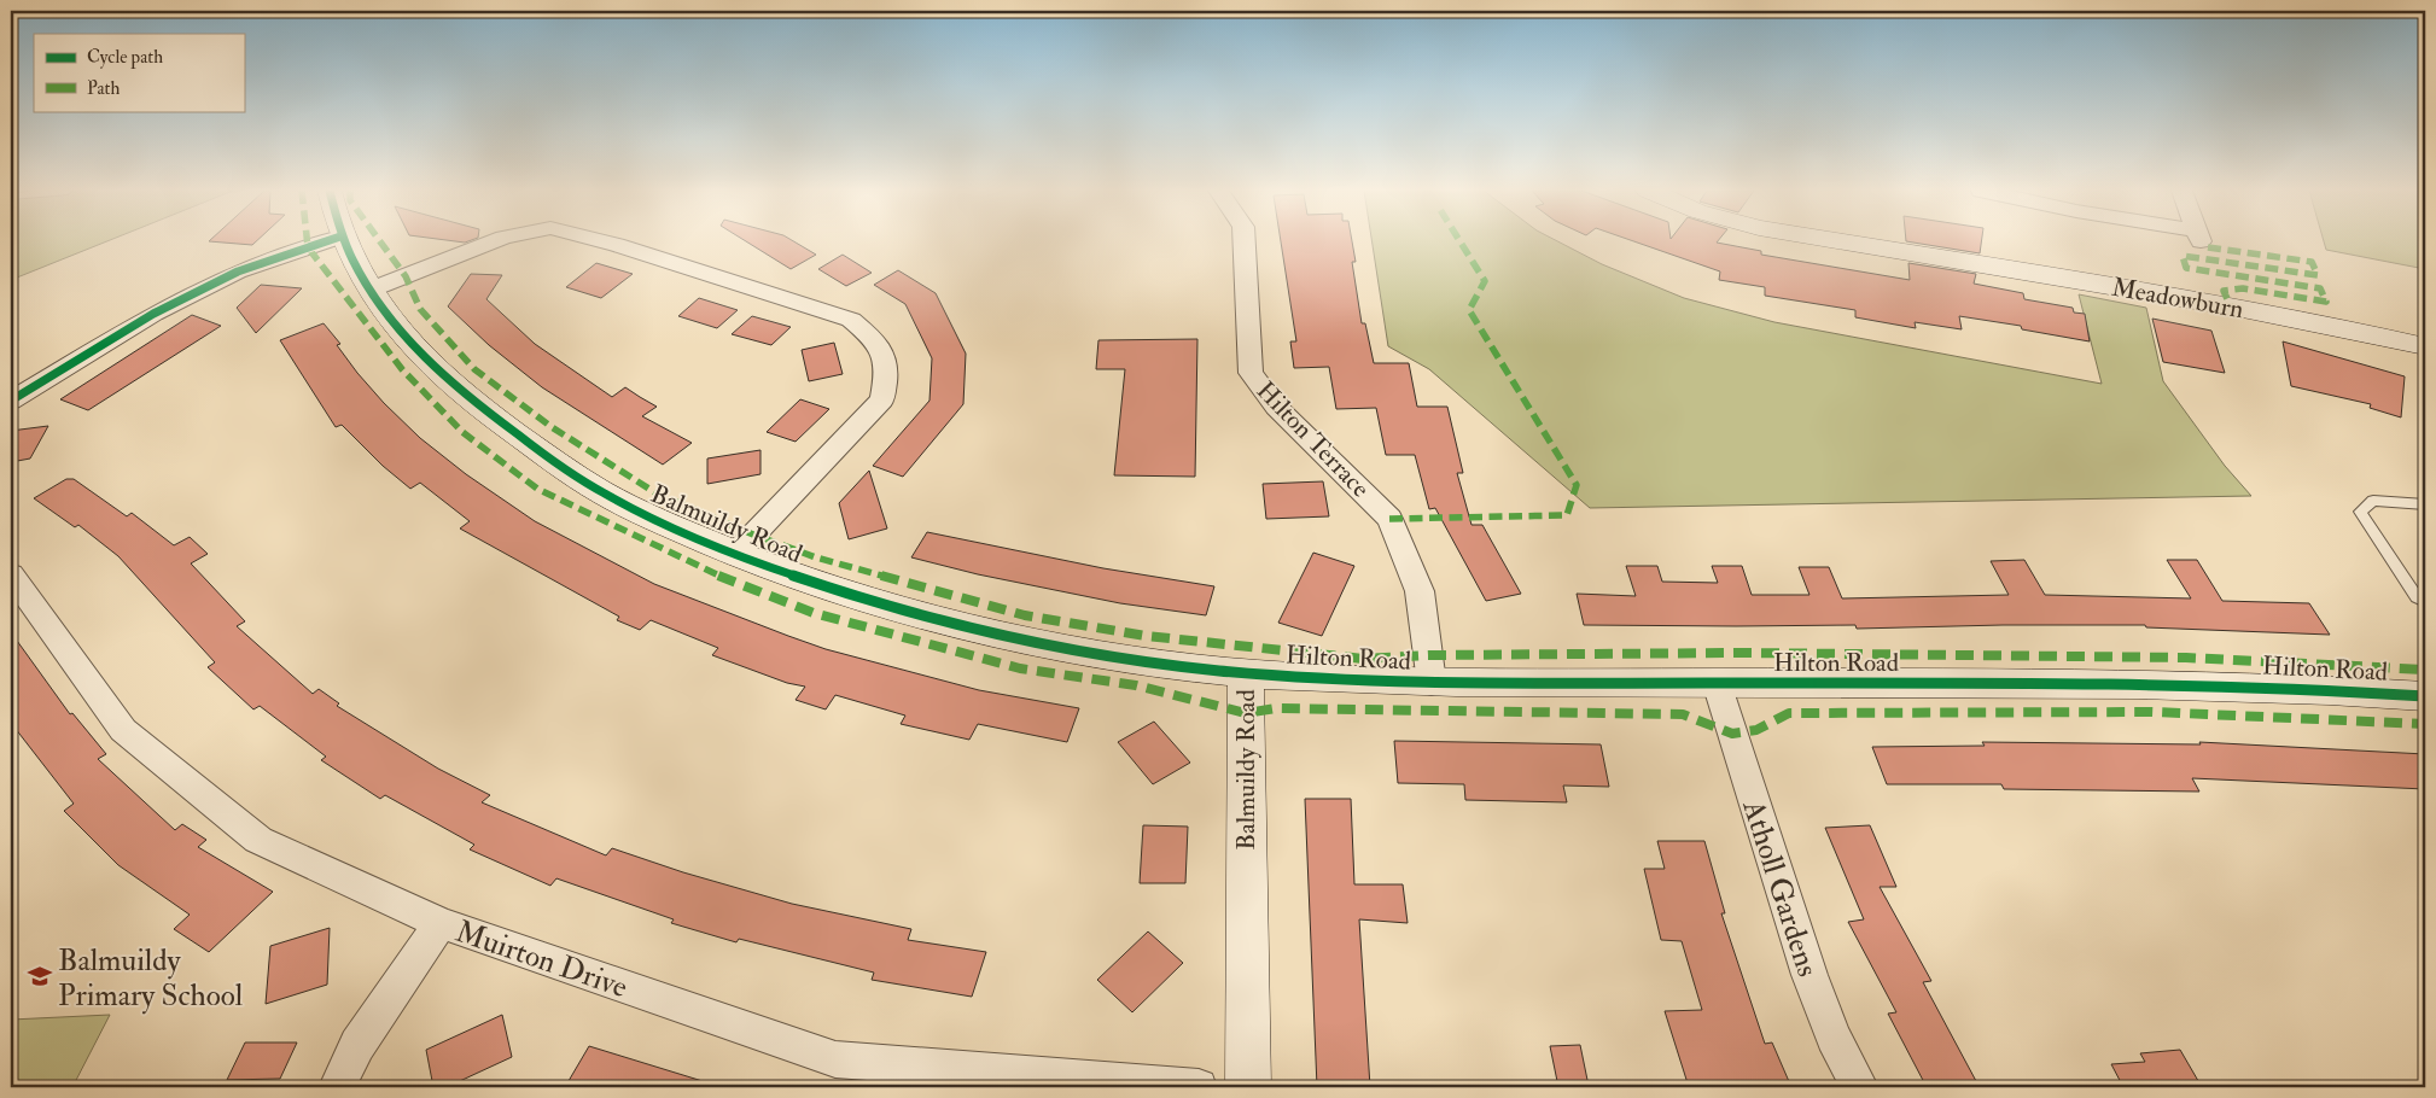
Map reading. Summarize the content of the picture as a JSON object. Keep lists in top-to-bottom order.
{
  "streets": {
    "street": [
      "Meadowburn",
      "Hilton Terrace",
      "Balmuildy Road",
      "Hilton Road",
      "Atholl Gardens",
      "Muirton Drive"
    ]
  },
  "crossings": [
    ["Hilton Terrace", "Hilton Road"],
    ["Balmuildy Road", "Hilton Road"],
    ["Hilton Road", "Atholl Gardens"]
  ],
  "places": {
    "school or university": ["Balmuildy Primary School"]
  },
  "legend": ["Cycle path", "Path"]
}
